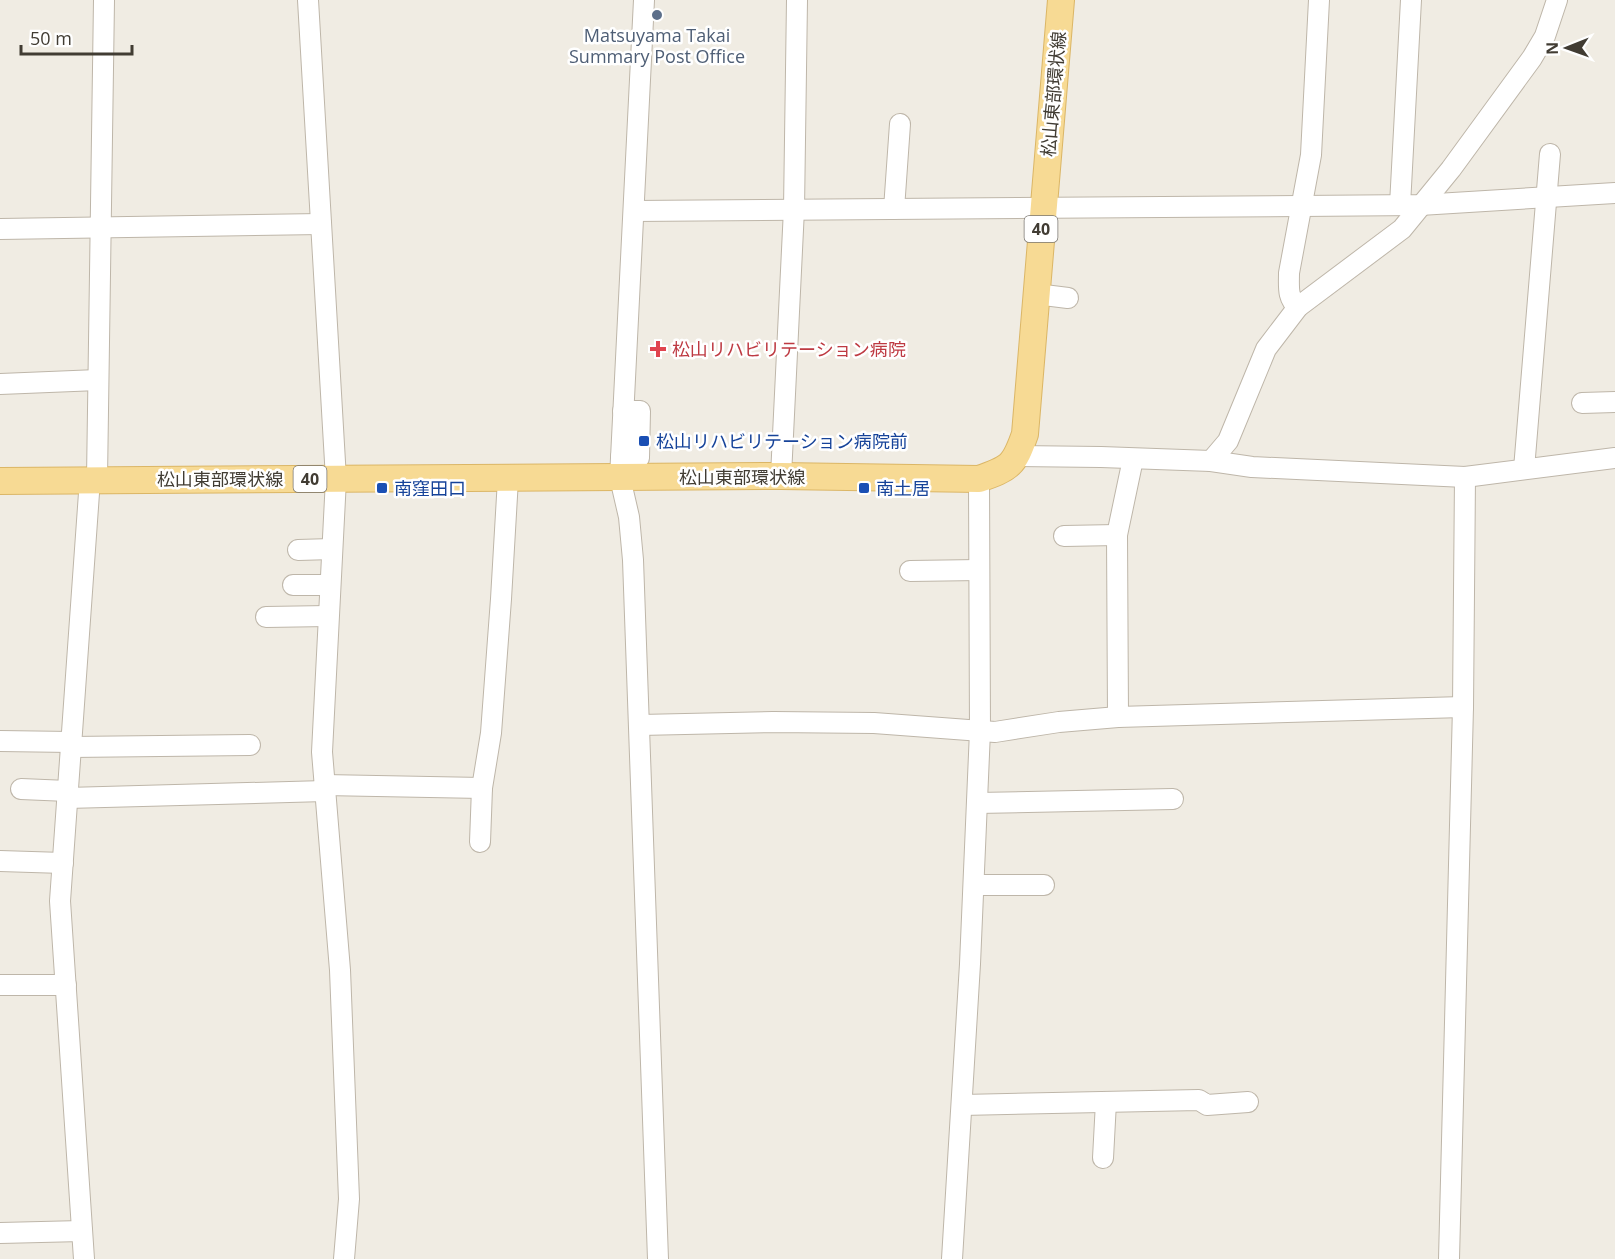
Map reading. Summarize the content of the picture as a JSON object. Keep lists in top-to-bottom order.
{
  "streets": {
    "main road": ["松山東部環状線", "40"]
  },
  "places": {
    "other": ["Matsuyama Takai Summary Post Office"],
    "health": ["松山リハビリテーション病院"],
    "transit": ["松山リハビリテーション病院前", "南窪田口", "南土居"]
  },
  "scale_bar": "50 m",
  "north": "left"
}
